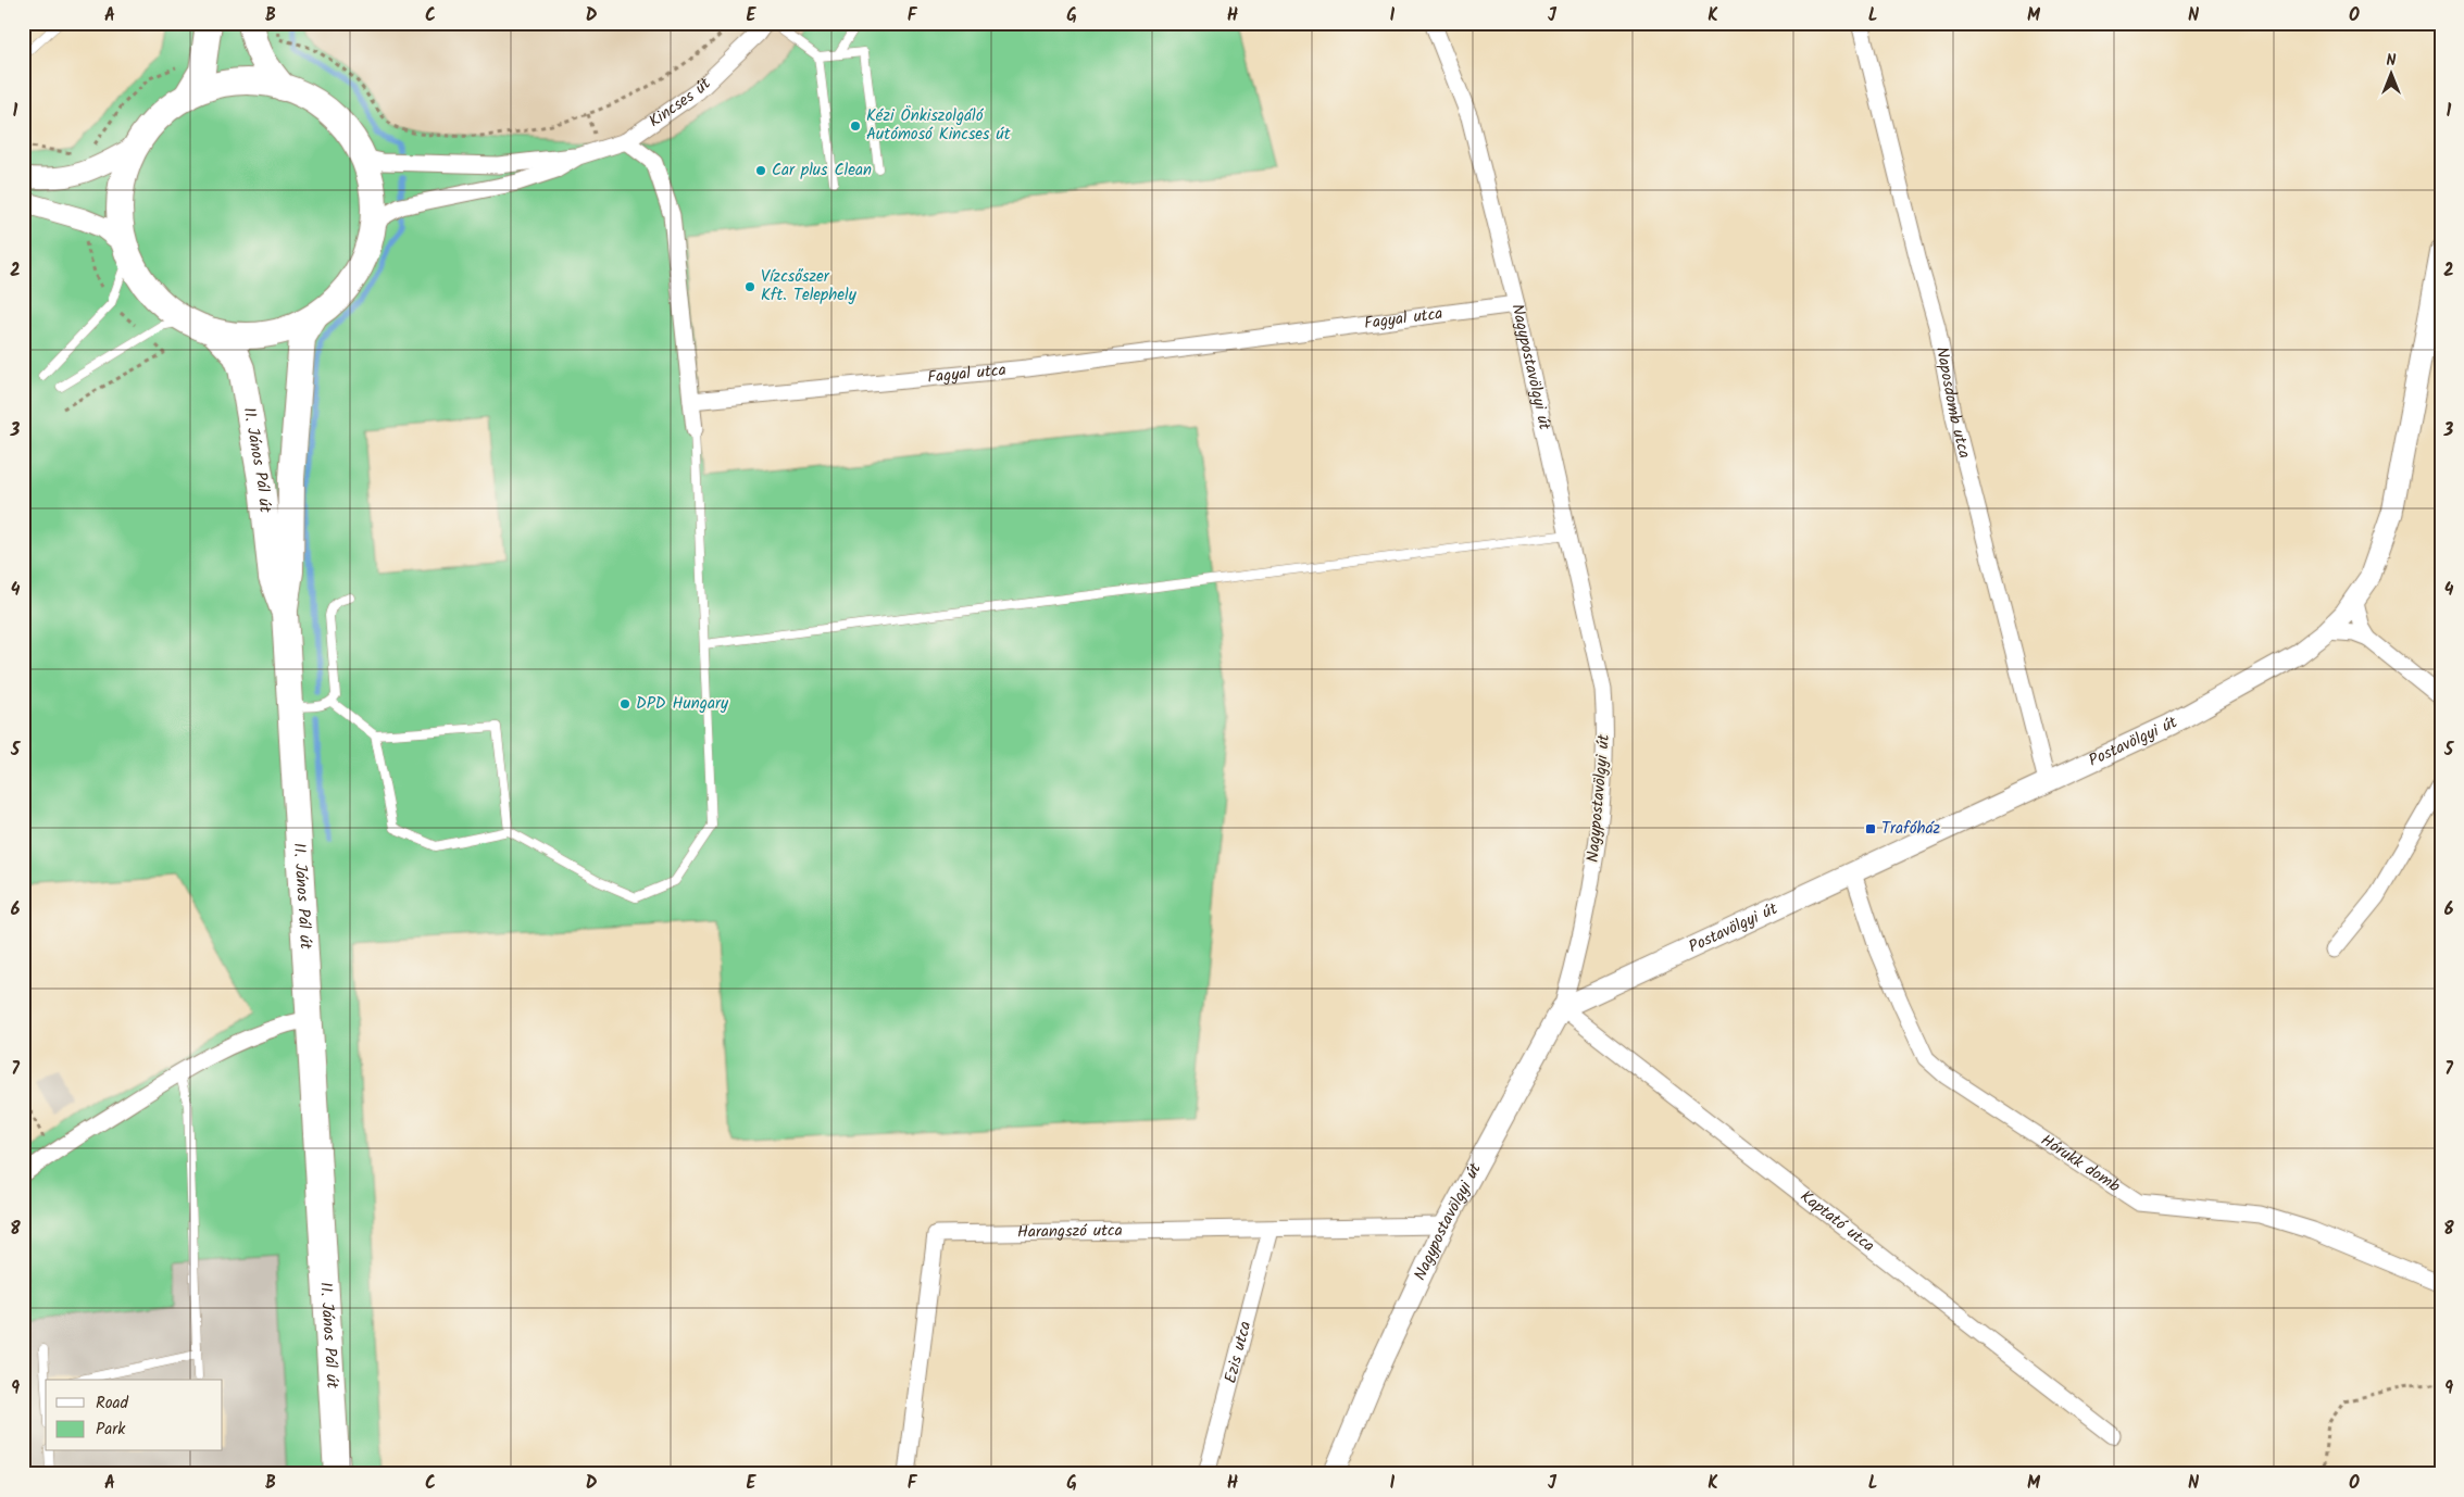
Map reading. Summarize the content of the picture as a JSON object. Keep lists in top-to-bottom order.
{
  "streets": {
    "main road": ["II. János Pál út"],
    "street": [
      "Kincses út",
      "Fagyal utca",
      "Nagypostavölgyi út",
      "Naposdomb utca",
      "Postavölgyi út",
      "Hórukk domb",
      "Kaptató utca",
      "Harangszó utca",
      "Ezis utca"
    ]
  },
  "crossings": [
    ["Fagyal utca", "Nagypostavölgyi út"],
    ["Nagypostavölgyi út", "Postavölgyi út"],
    ["Nagypostavölgyi út", "Kaptató utca"],
    ["Nagypostavölgyi út", "Harangszó utca"],
    ["Naposdomb utca", "Postavölgyi út"],
    ["Postavölgyi út", "Hórukk domb"],
    ["Postavölgyi út", "Kaptató utca"],
    ["Harangszó utca", "Ezis utca"]
  ],
  "places": {
    "other": [
      "Kézi Önkiszolgáló Autómosó Kincses út",
      "Car plus Clean",
      "Vízcsőszer Kft. Telephely",
      "DPD Hungary"
    ],
    "transit": ["Trafóház"]
  },
  "legend": ["Road", "Park"],
  "north": "top",
  "grid": {
    "columns": [
      "A",
      "B",
      "C",
      "D",
      "E",
      "F",
      "G",
      "H",
      "I",
      "J",
      "K",
      "L",
      "M",
      "N",
      "O"
    ],
    "rows": [
      "1",
      "2",
      "3",
      "4",
      "5",
      "6",
      "7",
      "8",
      "9"
    ]
  }
}
